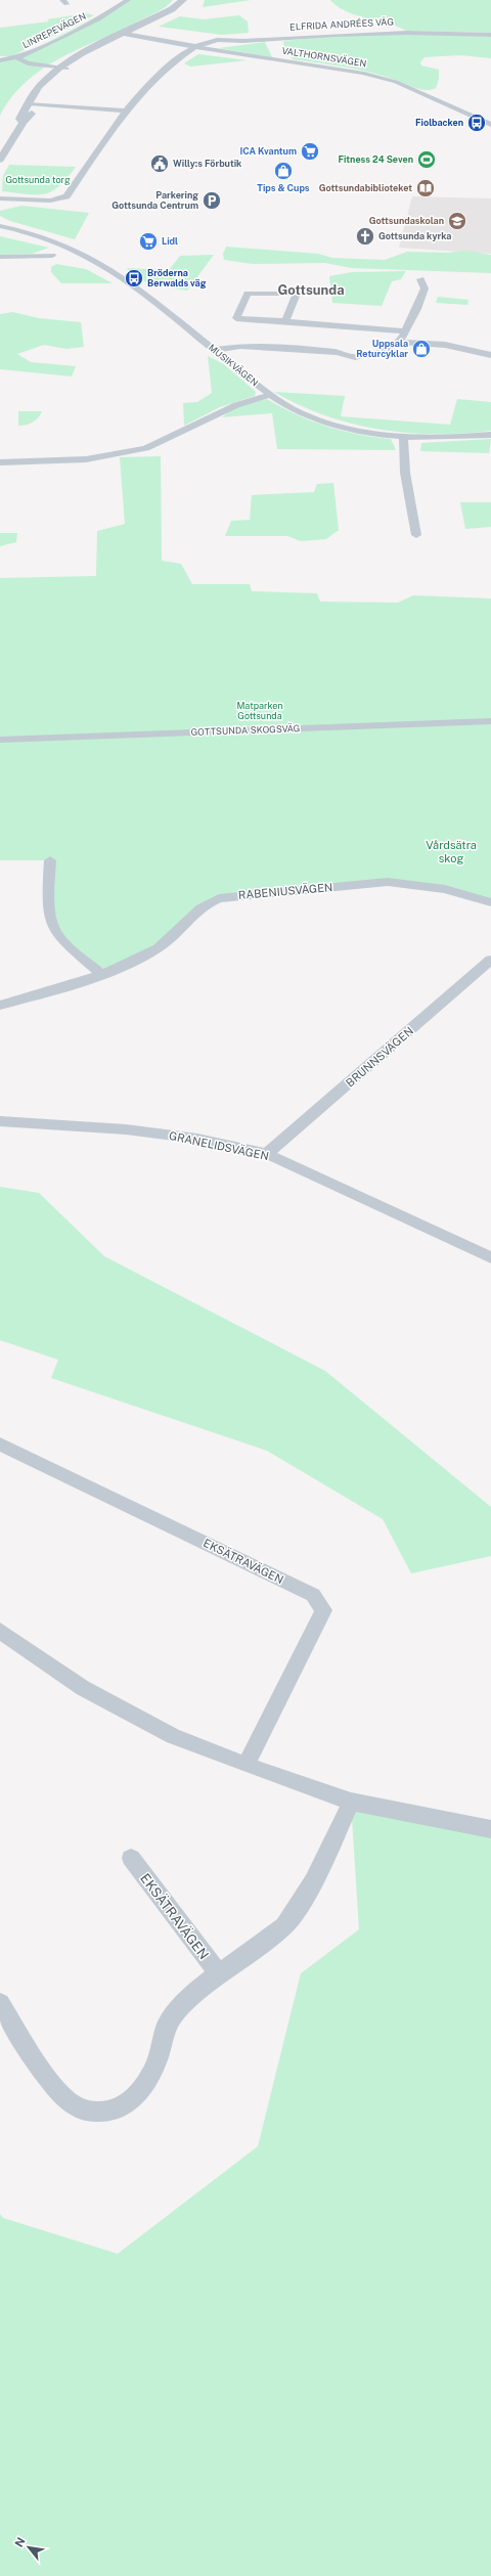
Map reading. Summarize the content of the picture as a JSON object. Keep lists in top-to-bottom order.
{
  "streets": {
    "street": [
      "ELFRIDA ANDRÉES VÄG",
      "LINREPEVÄGEN",
      "VALTHORNSVÄGEN",
      "MUSIKVÄGEN",
      "GOTTSUNDA SKOGSVÄG",
      "RABENIUSVÄGEN",
      "BRUNNSVÄGEN",
      "GRANELIDSVÄGEN",
      "EKSÄTRAVÄGEN"
    ]
  },
  "crossings": [
    ["ELFRIDA ANDRÉES VÄG", "VALTHORNSVÄGEN"],
    ["BRUNNSVÄGEN", "GRANELIDSVÄGEN"]
  ],
  "districts": ["Gottsunda"],
  "parks": ["Gottsunda torg", "Matparken Gottsunda", "Vårdsätra skog"],
  "places": {
    "bus stop": ["Fiolbacken", "Bröderna Berwalds väg"],
    "supermarket": ["ICA Kvantum", "Lidl"],
    "sports": ["Fitness 24 Seven"],
    "public building": ["Willy:s Förbutik"],
    "shop": ["Tips & Cups", "Uppsala Returcyklar"],
    "library": ["Gottsundabiblioteket"],
    "parking": ["Parkering Gottsunda Centrum"],
    "school or university": ["Gottsundaskolan"],
    "church": ["Gottsunda kyrka"]
  },
  "north": "top left"
}
